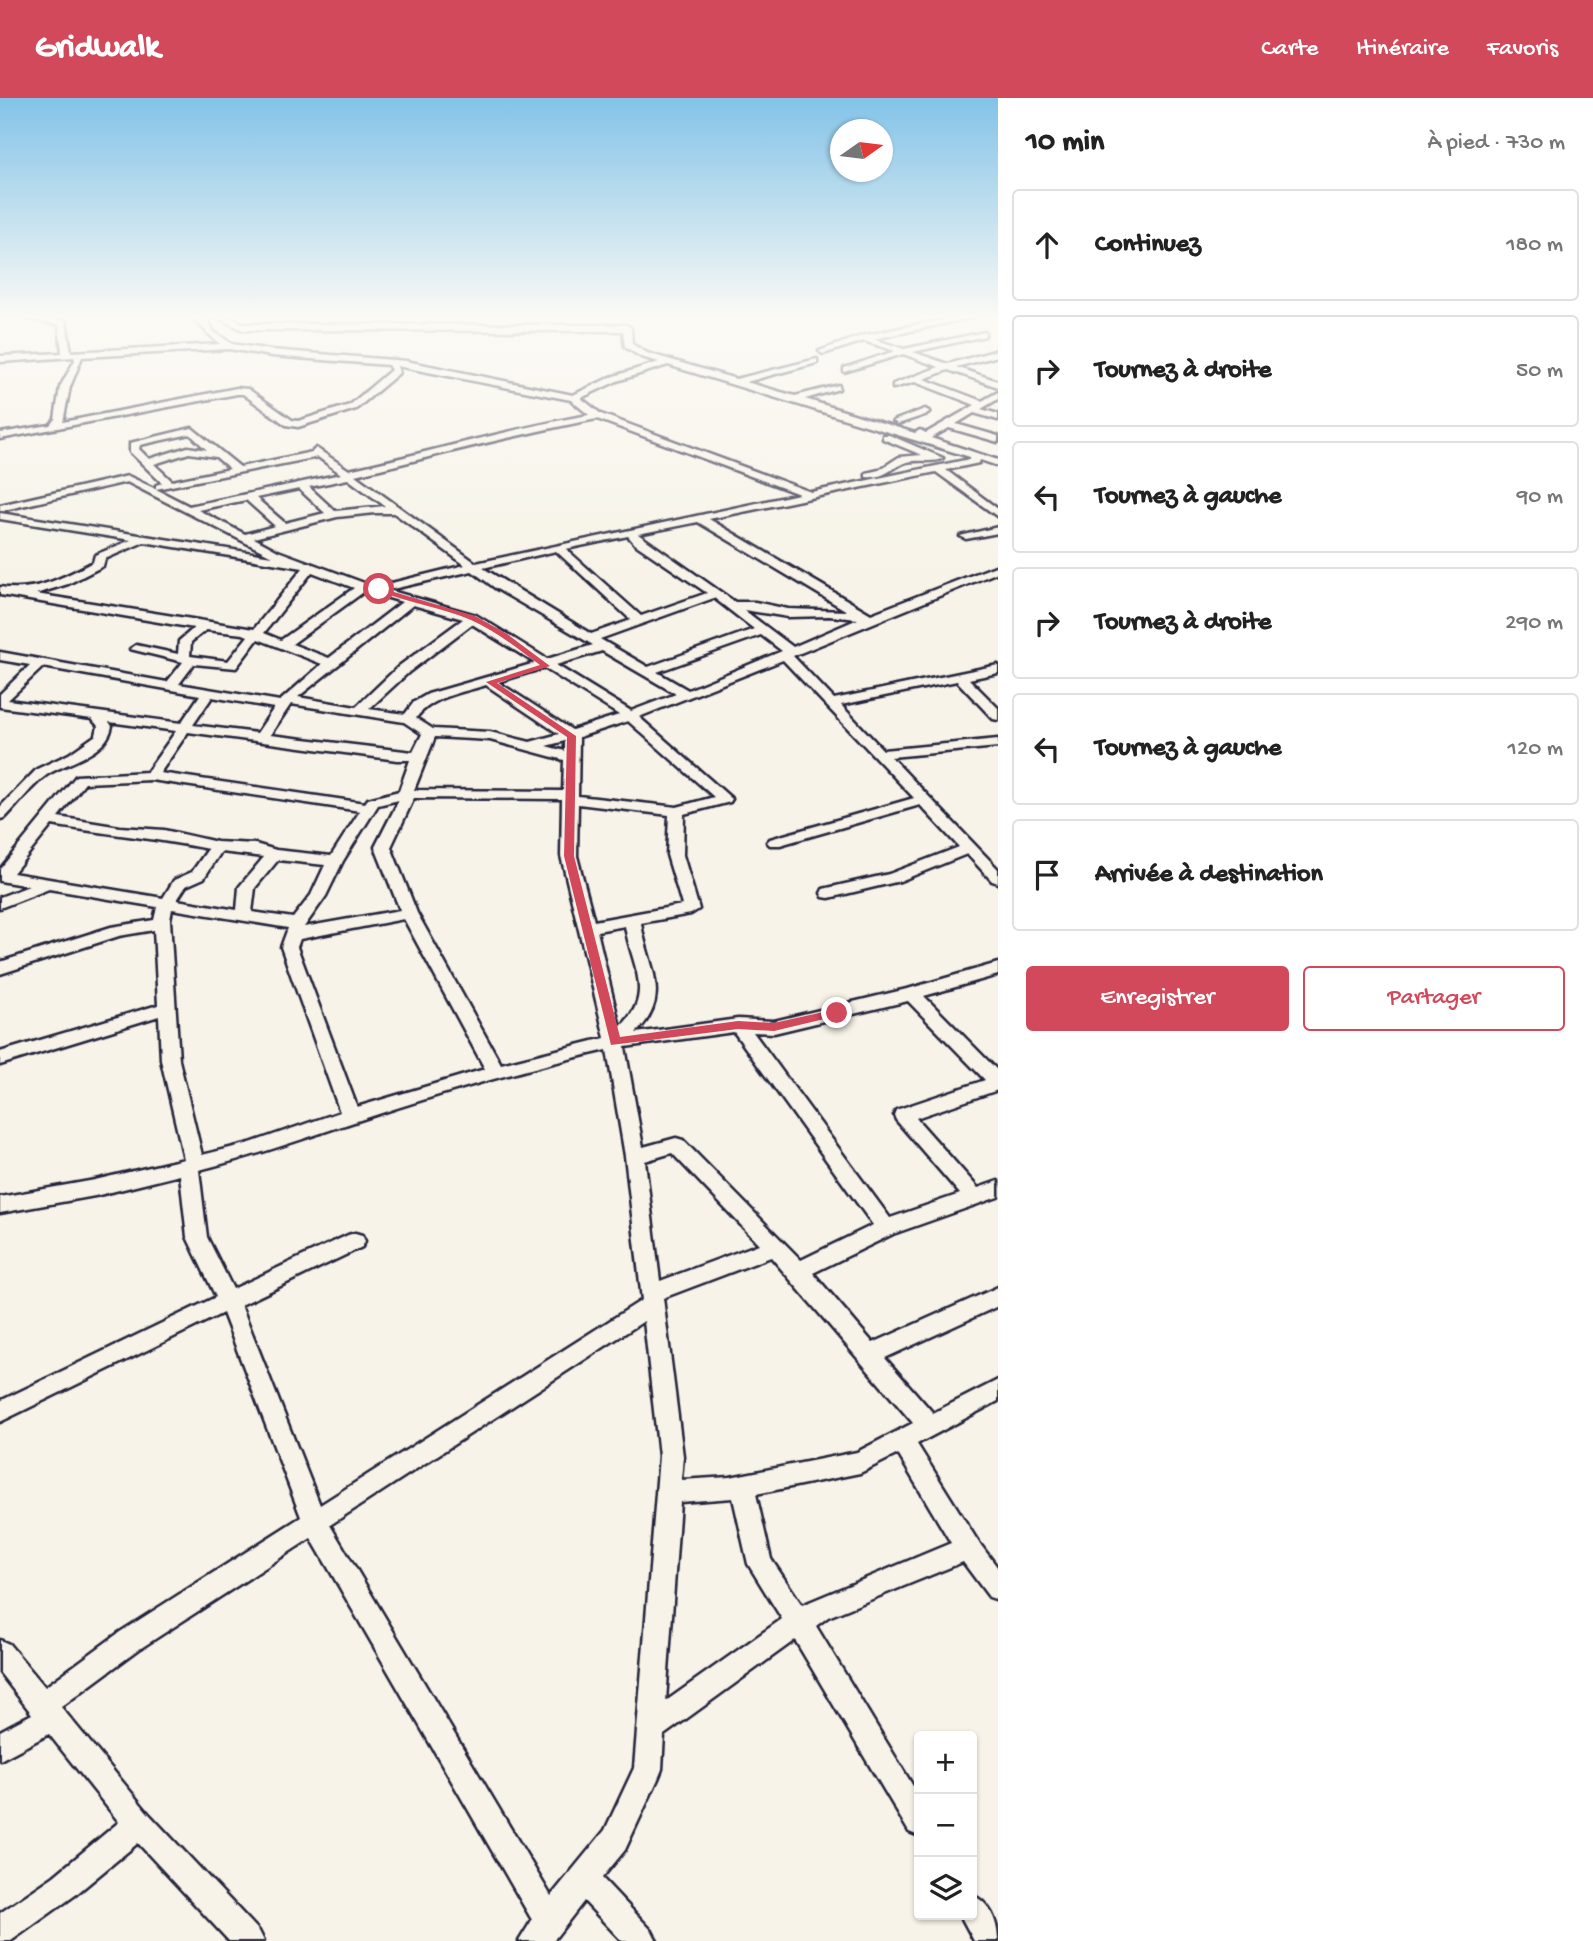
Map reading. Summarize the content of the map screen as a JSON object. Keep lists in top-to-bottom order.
{
  "north": "right",
  "page": {
    "header": "Gridwalk",
    "nav": ["Carte", "Itinéraire", "Favoris"],
    "heading": ["10 min", "À pied · 730 m"],
    "list": [
      ["Continuez", "180 m"],
      ["Tournez à droite", "50 m"],
      ["Tournez à gauche", "90 m"],
      ["Tournez à droite", "290 m"],
      ["Tournez à gauche", "120 m"],
      "Arrivée à destination"
    ],
    "buttons": ["Enregistrer", "Partager"],
    "map_buttons": ["+", "−"]
  }
}
